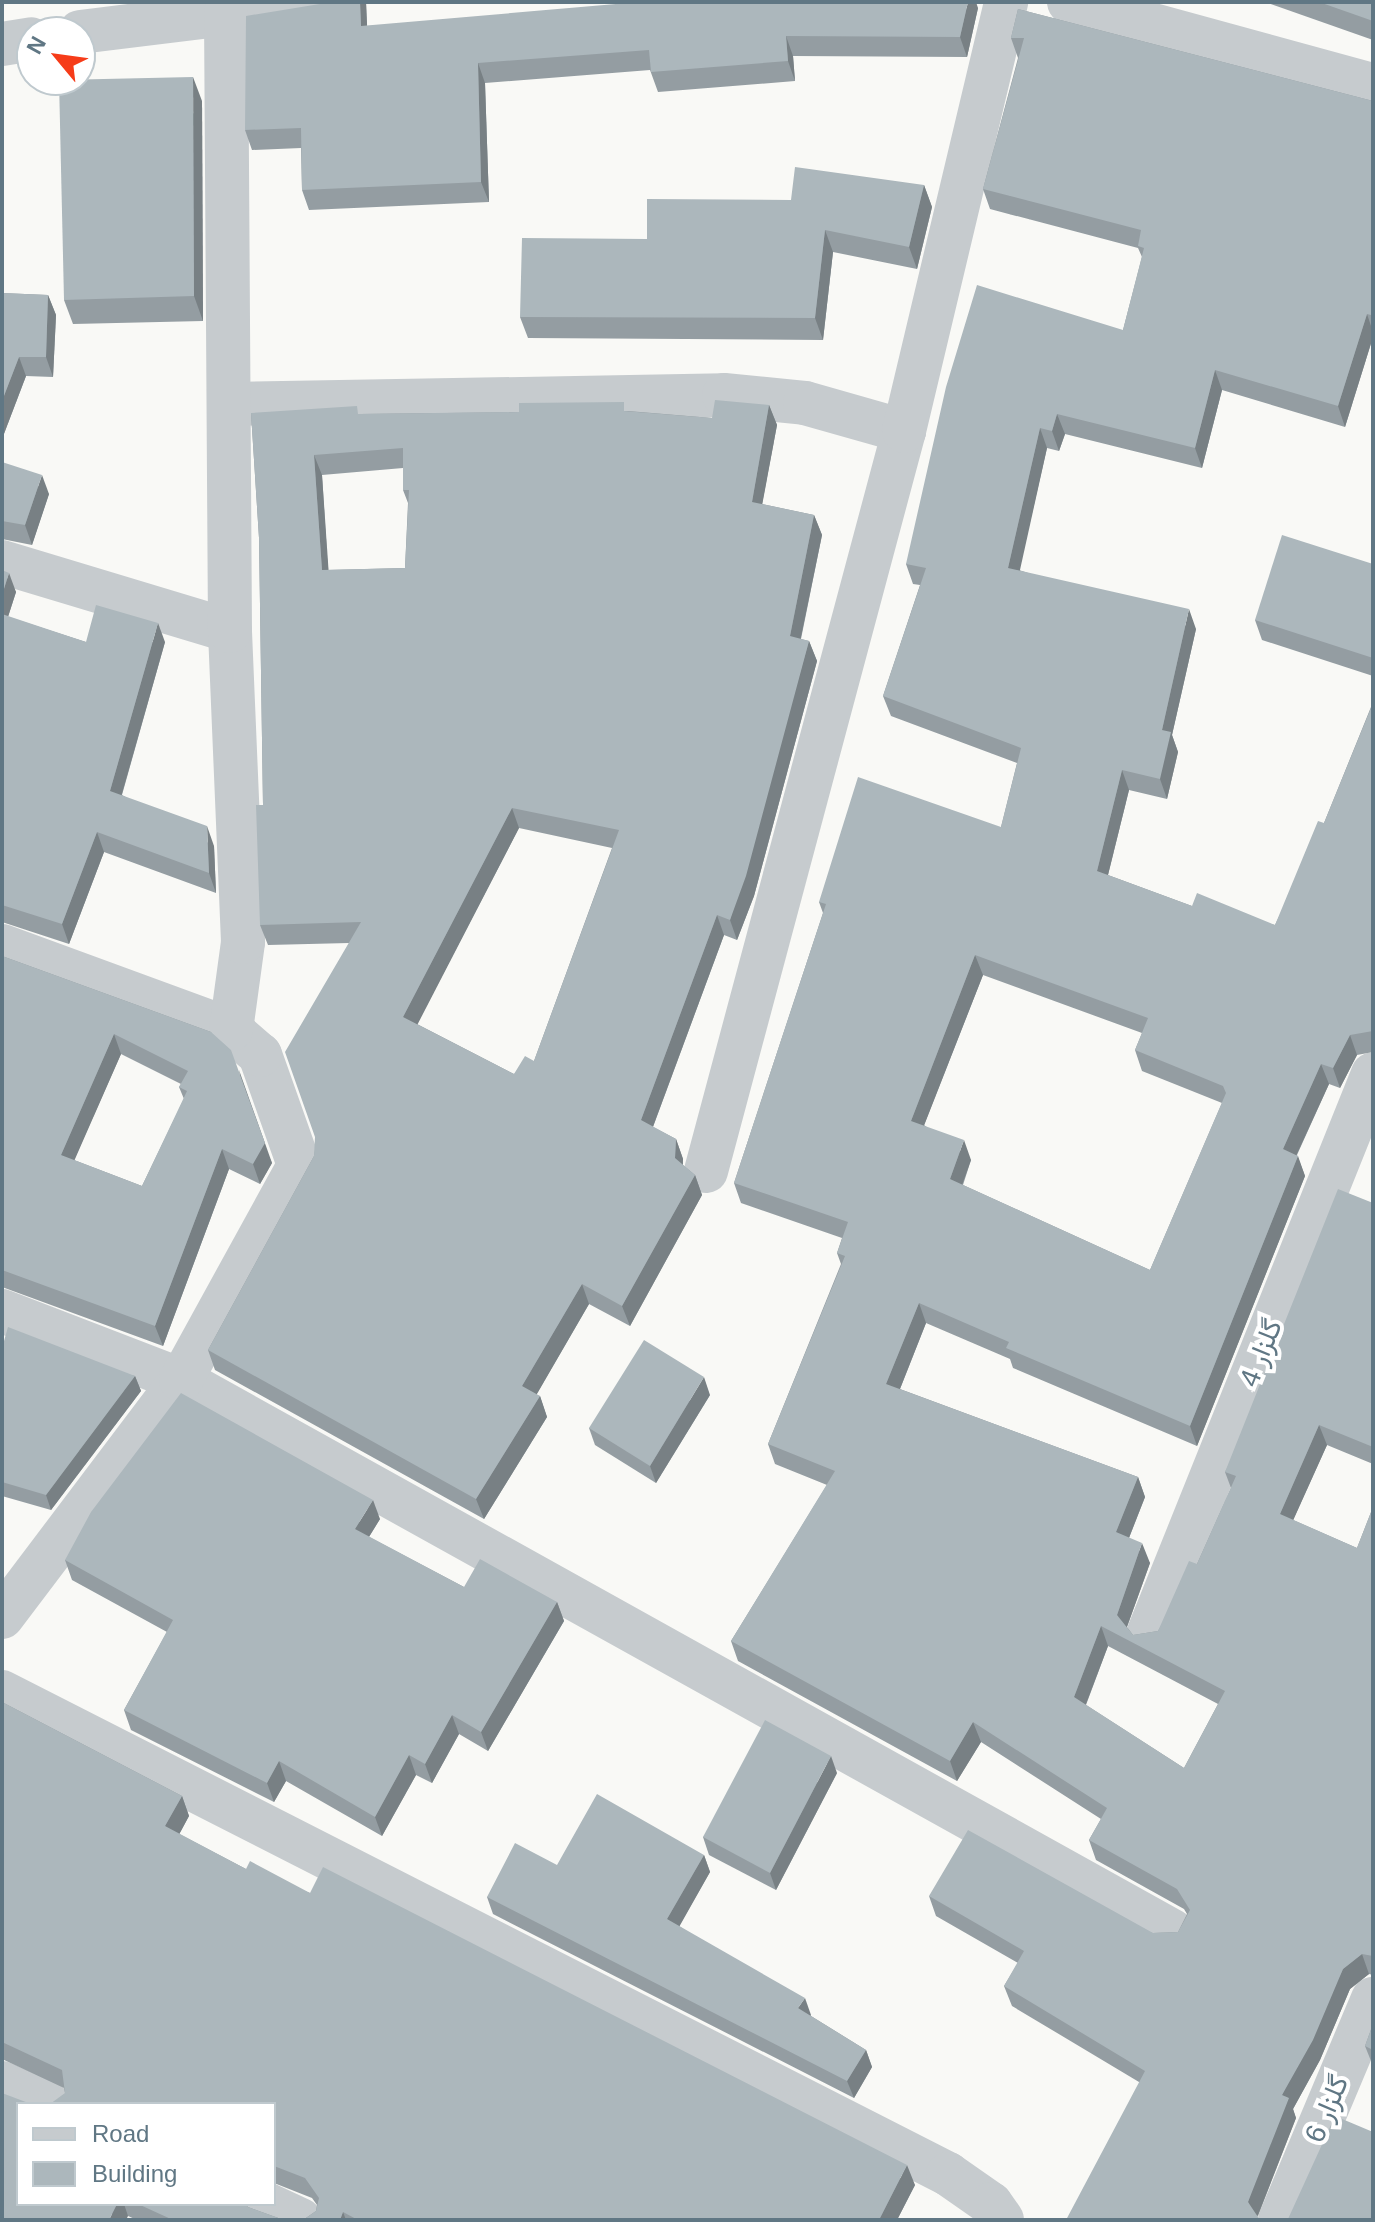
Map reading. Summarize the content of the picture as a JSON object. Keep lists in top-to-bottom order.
{
  "streets": {
    "street": ["گلزار 4", "گلزار 6"]
  },
  "legend": ["Road", "Building"],
  "north": "top left"
}
